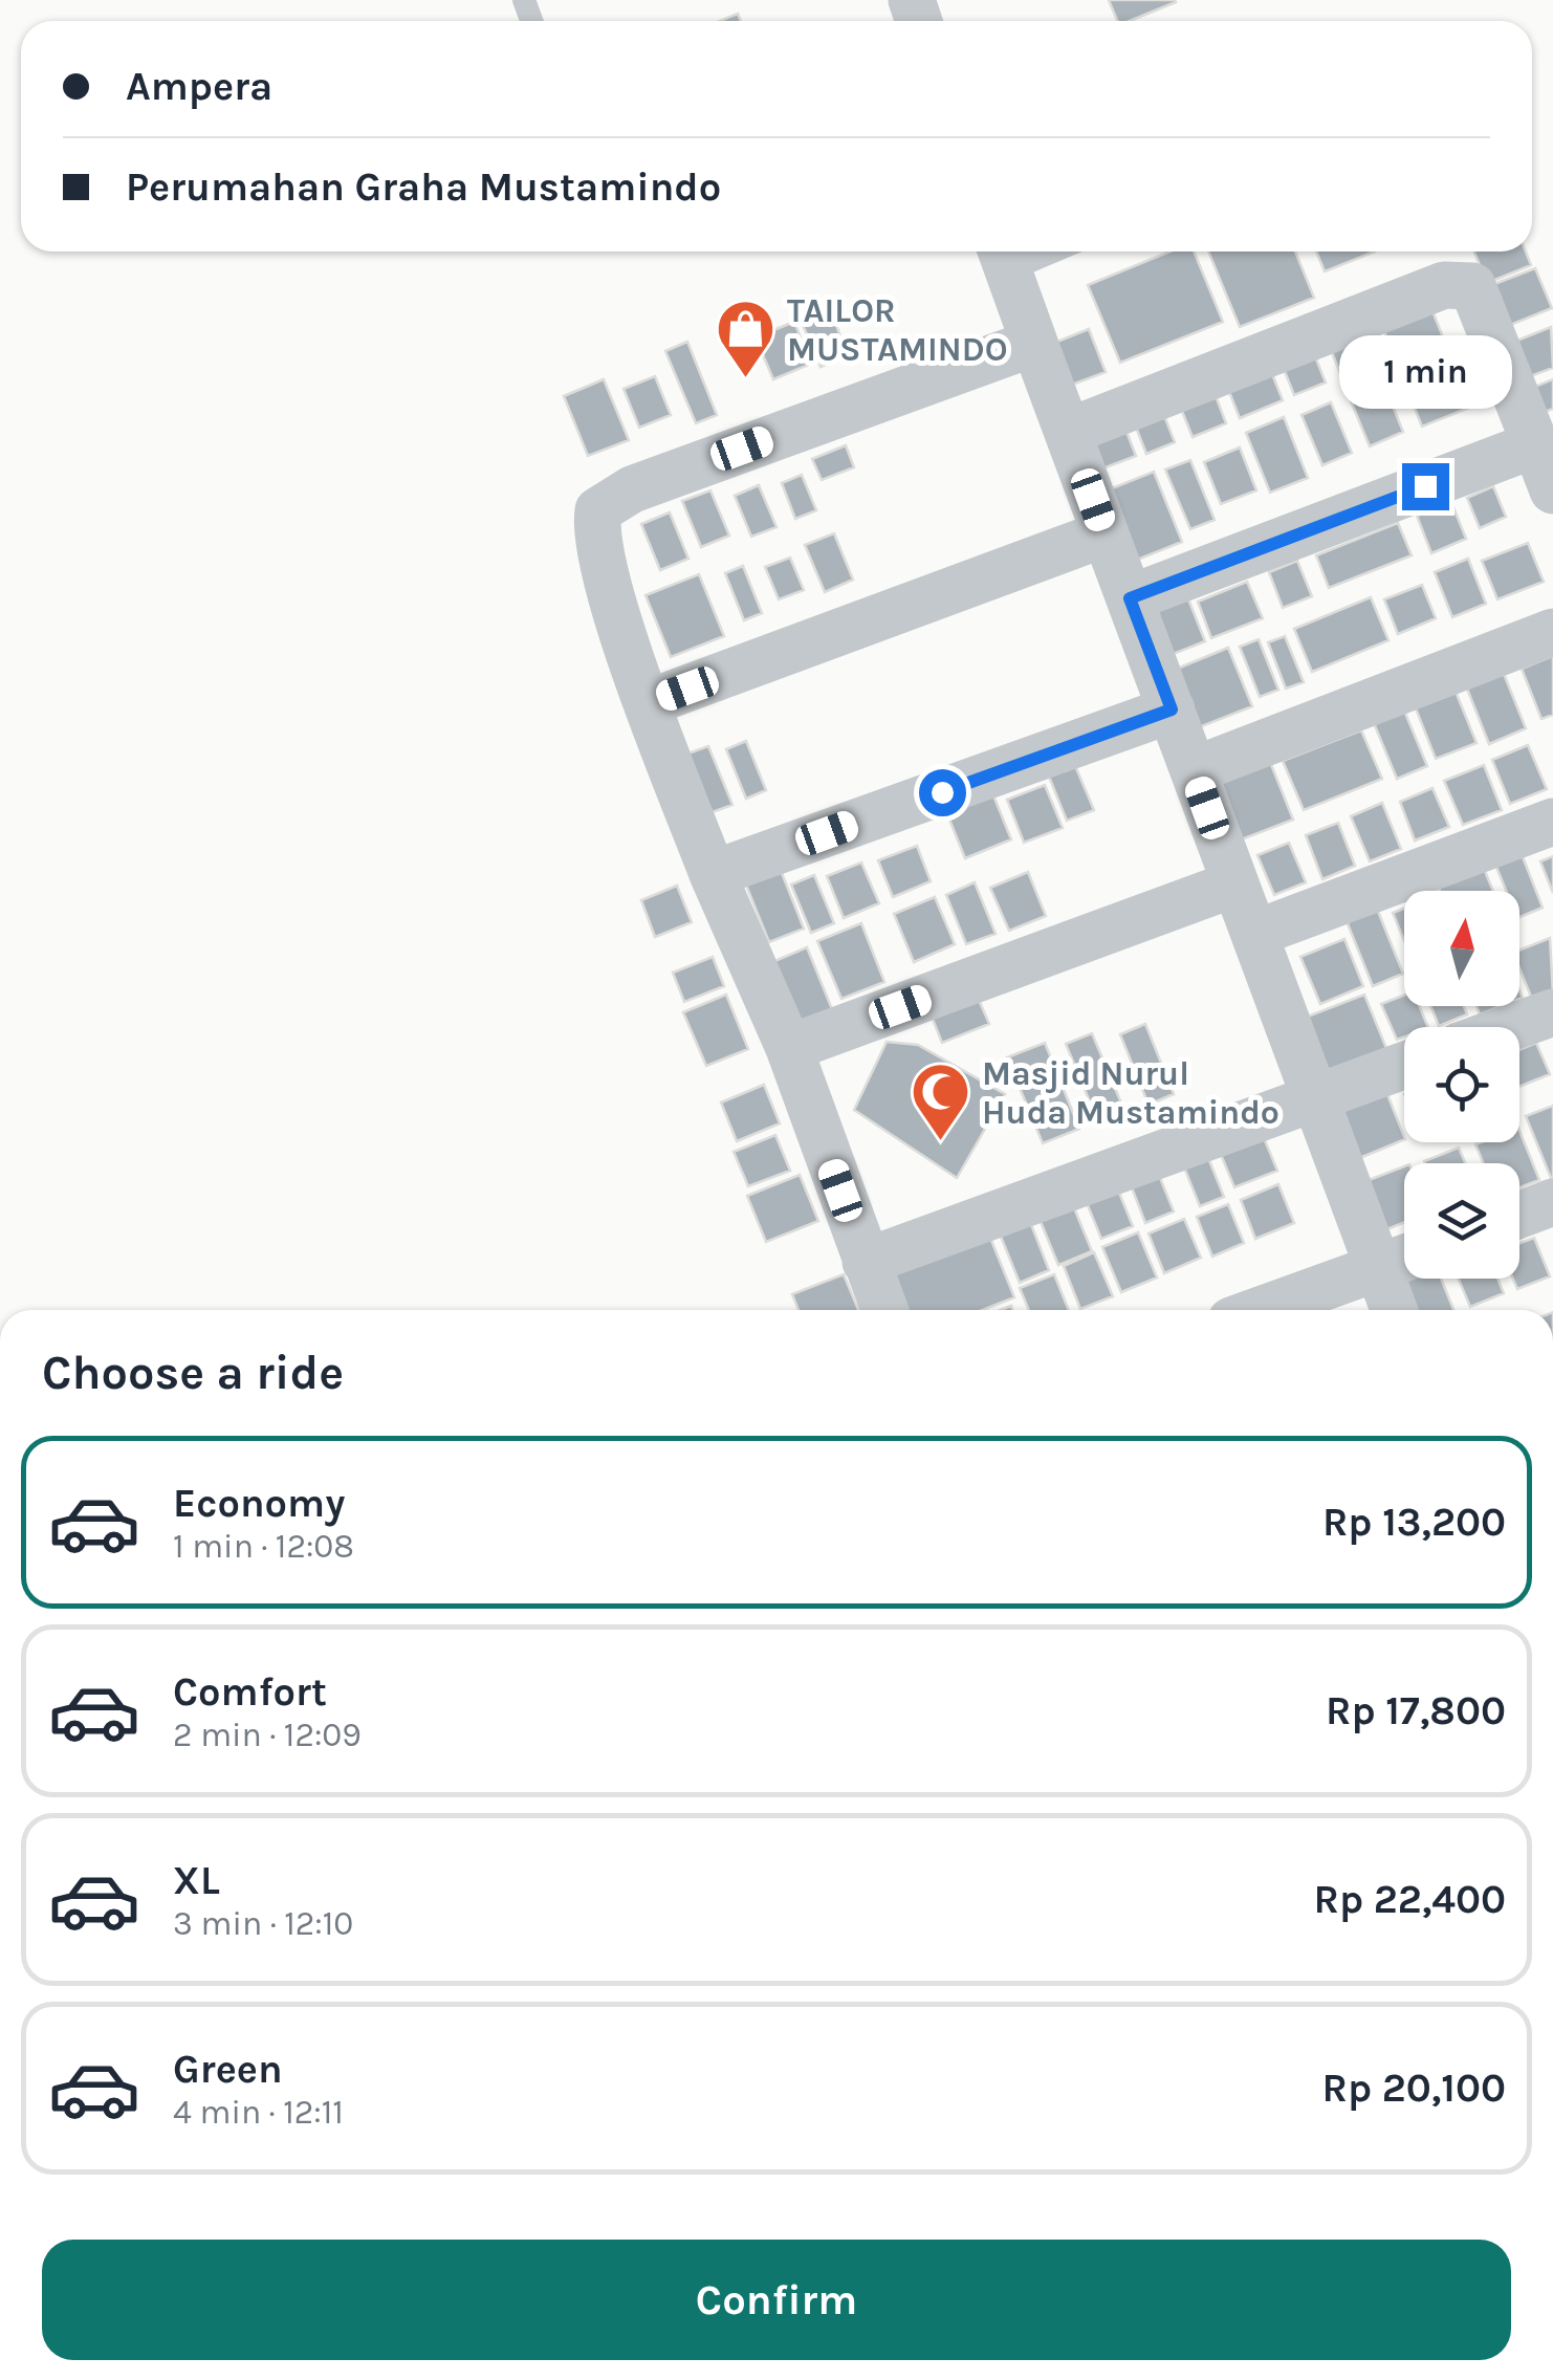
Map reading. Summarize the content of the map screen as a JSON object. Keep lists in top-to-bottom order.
{
  "places": {
    "shop": ["TAILOR MUSTAMINDO"],
    "mosque": ["Masjid Nurul Huda Mustamindo"]
  },
  "north": "top",
  "page": {
    "banner": ["Ampera", "Perumahan Graha Mustamindo"],
    "bubble": "1 min",
    "heading": "Choose a ride",
    "list": [
      {
        "name": "Economy",
        "note": "1 min · 12:08",
        "value": "Rp 13,200"
      },
      {
        "name": "Comfort",
        "note": "2 min · 12:09",
        "value": "Rp 17,800"
      },
      {
        "name": "XL",
        "note": "3 min · 12:10",
        "value": "Rp 22,400"
      },
      {
        "name": "Green",
        "note": "4 min · 12:11",
        "value": "Rp 20,100"
      }
    ],
    "buttons": "Confirm"
  }
}
